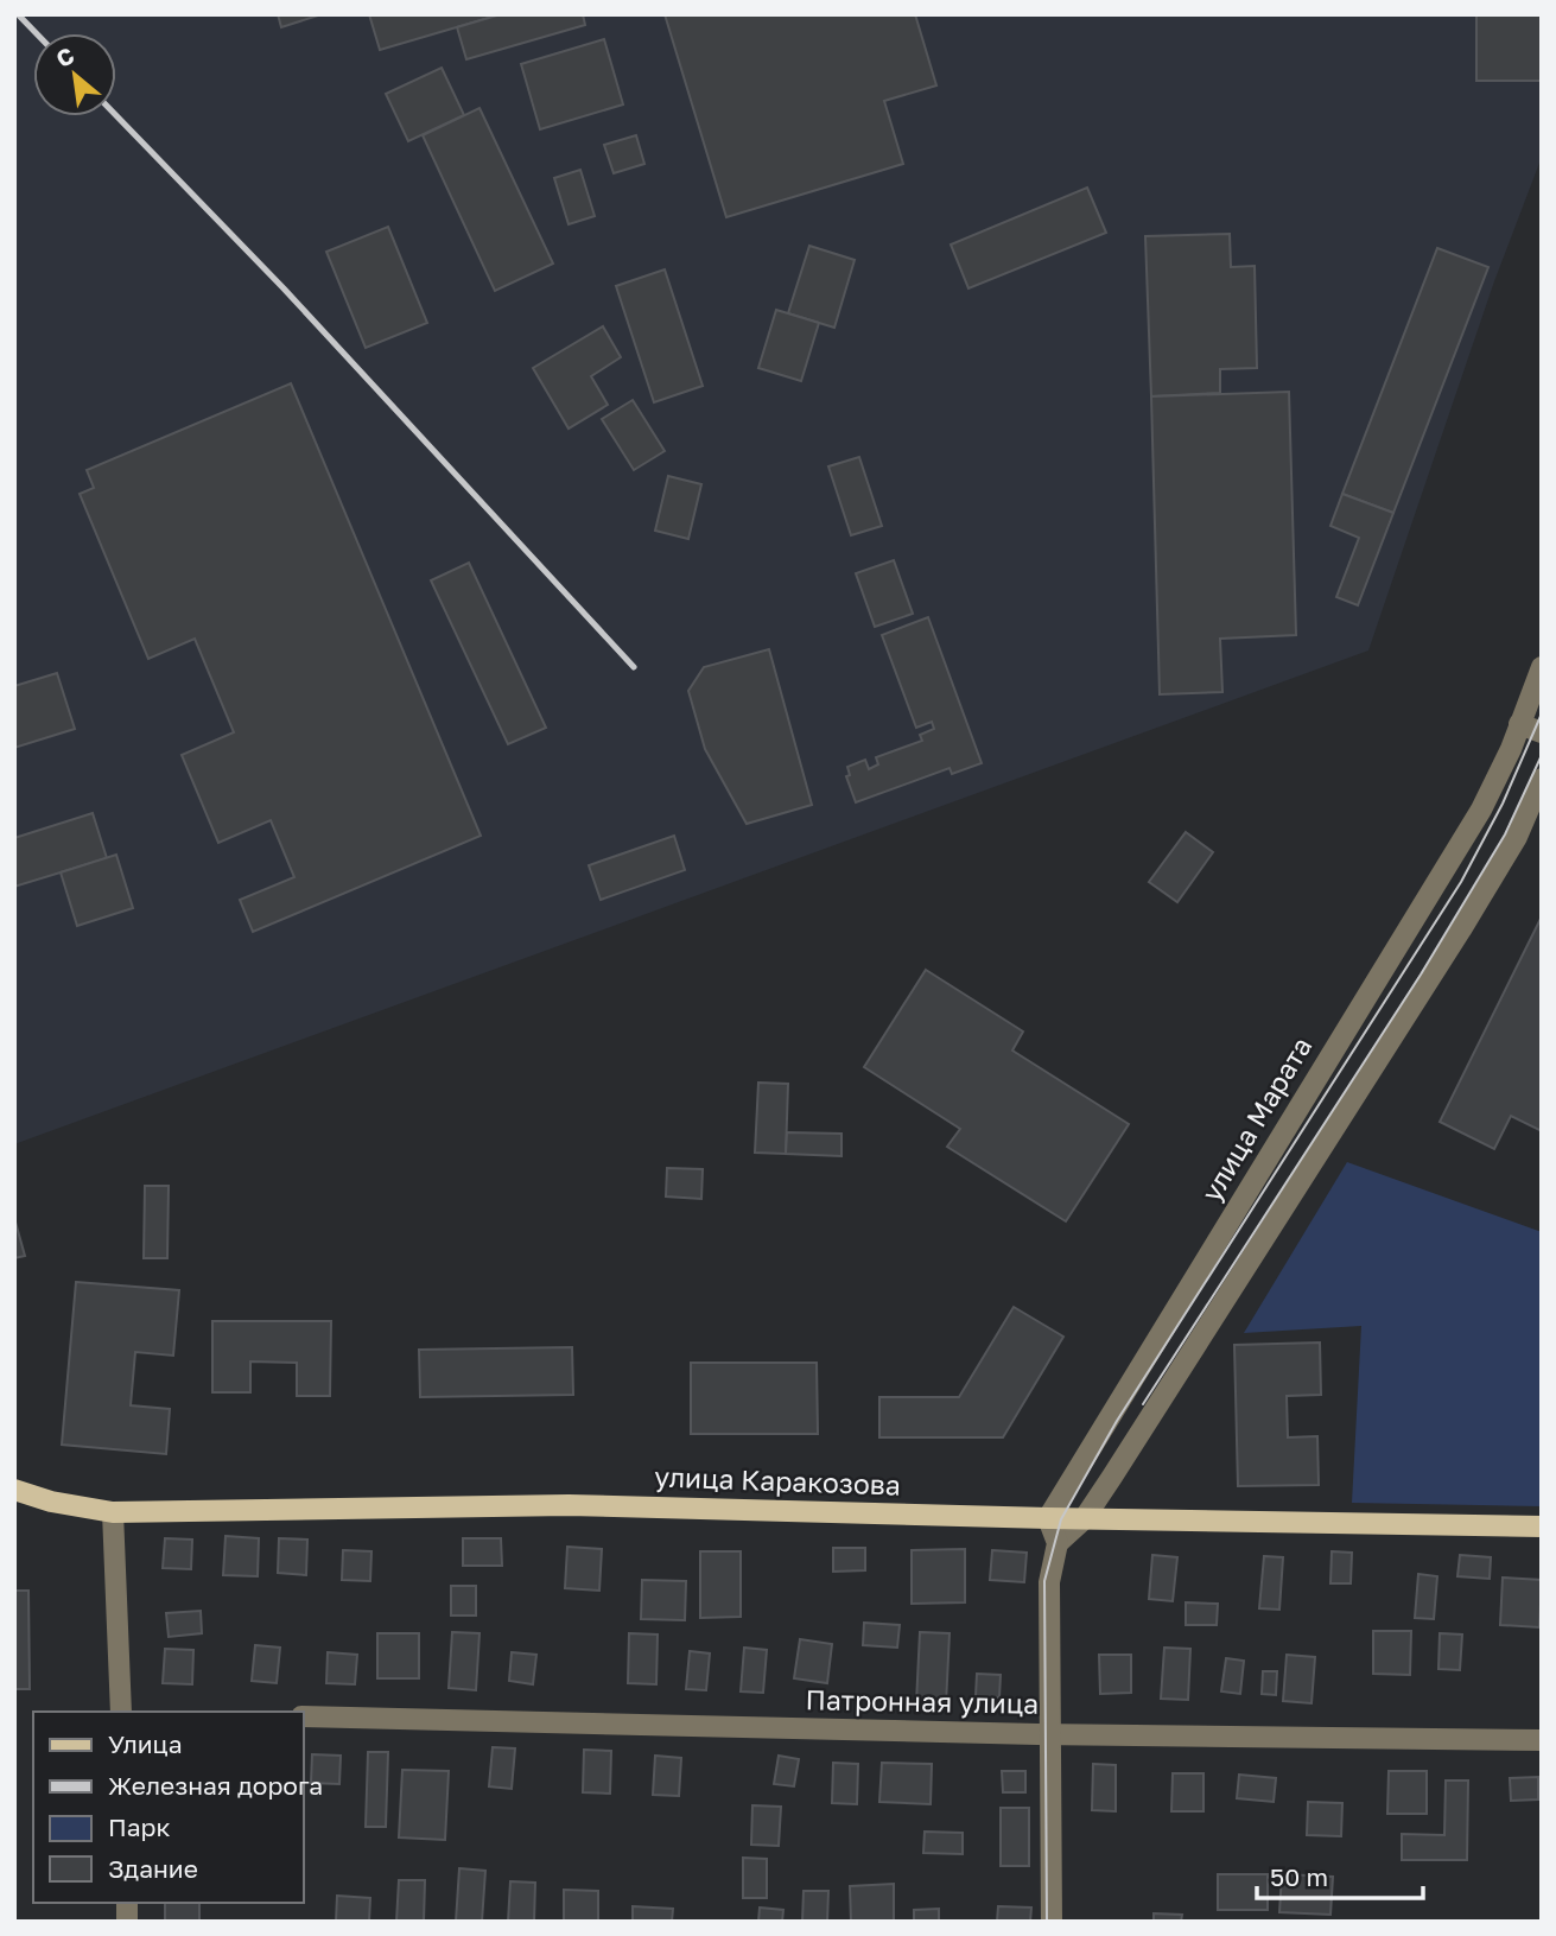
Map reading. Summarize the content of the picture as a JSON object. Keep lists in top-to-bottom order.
{
  "streets": {
    "main road": ["улица Каракозова"],
    "street": ["улица Марата", "Патронная улица"]
  },
  "crossings": [
    ["улица Марата", "улица Каракозова"]
  ],
  "legend": [
    "Улица",
    "Железная дорога",
    "Парк",
    "Здание"
  ],
  "scale_bar": "50 m",
  "north": "top left"
}
